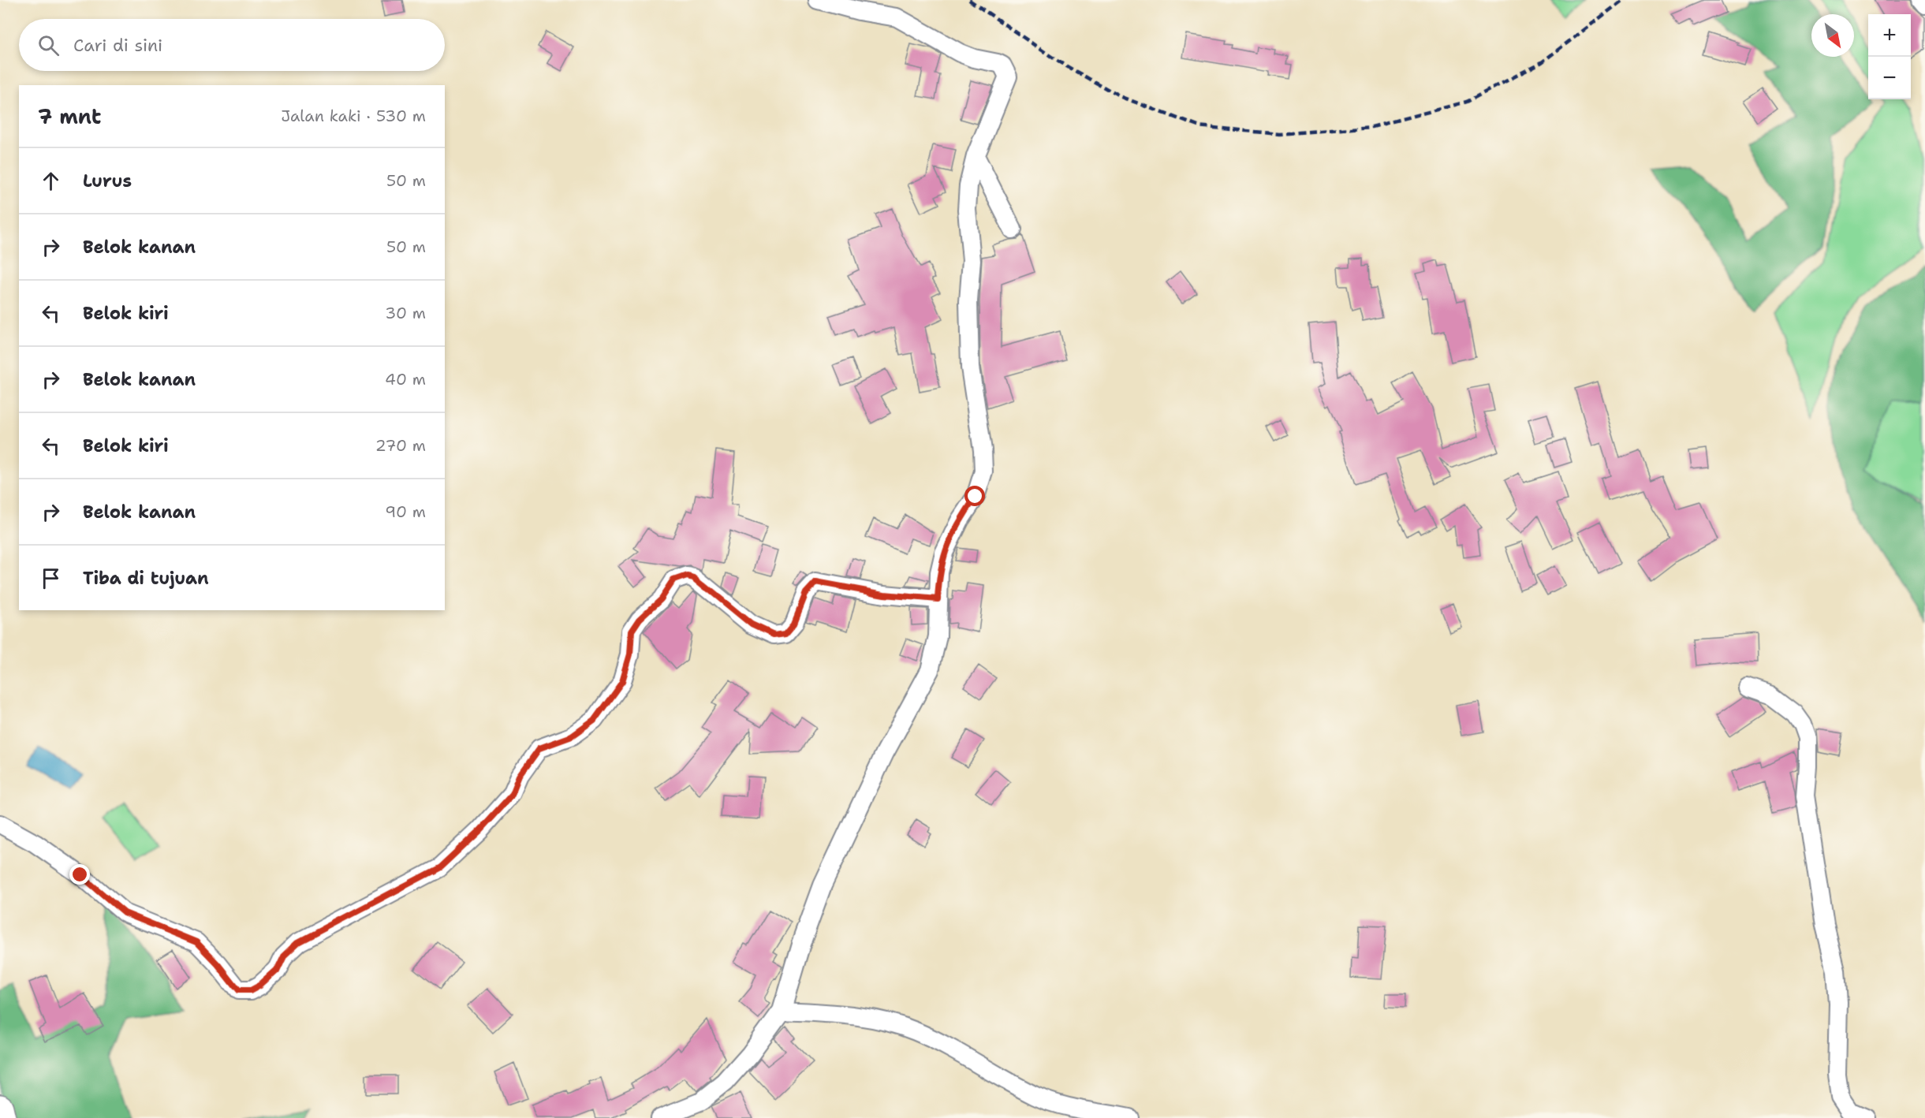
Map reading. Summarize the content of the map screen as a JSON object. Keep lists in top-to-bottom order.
{
  "north": "bottom right",
  "page": {
    "map_buttons": ["+", "−"],
    "search": "Cari di sini",
    "heading": ["7 mnt", "Jalan kaki · 530 m"],
    "list": [
      ["Lurus", "50 m"],
      ["Belok kanan", "50 m"],
      ["Belok kiri", "30 m"],
      ["Belok kanan", "40 m"],
      ["Belok kiri", "270 m"],
      ["Belok kanan", "90 m"],
      "Tiba di tujuan"
    ]
  }
}
